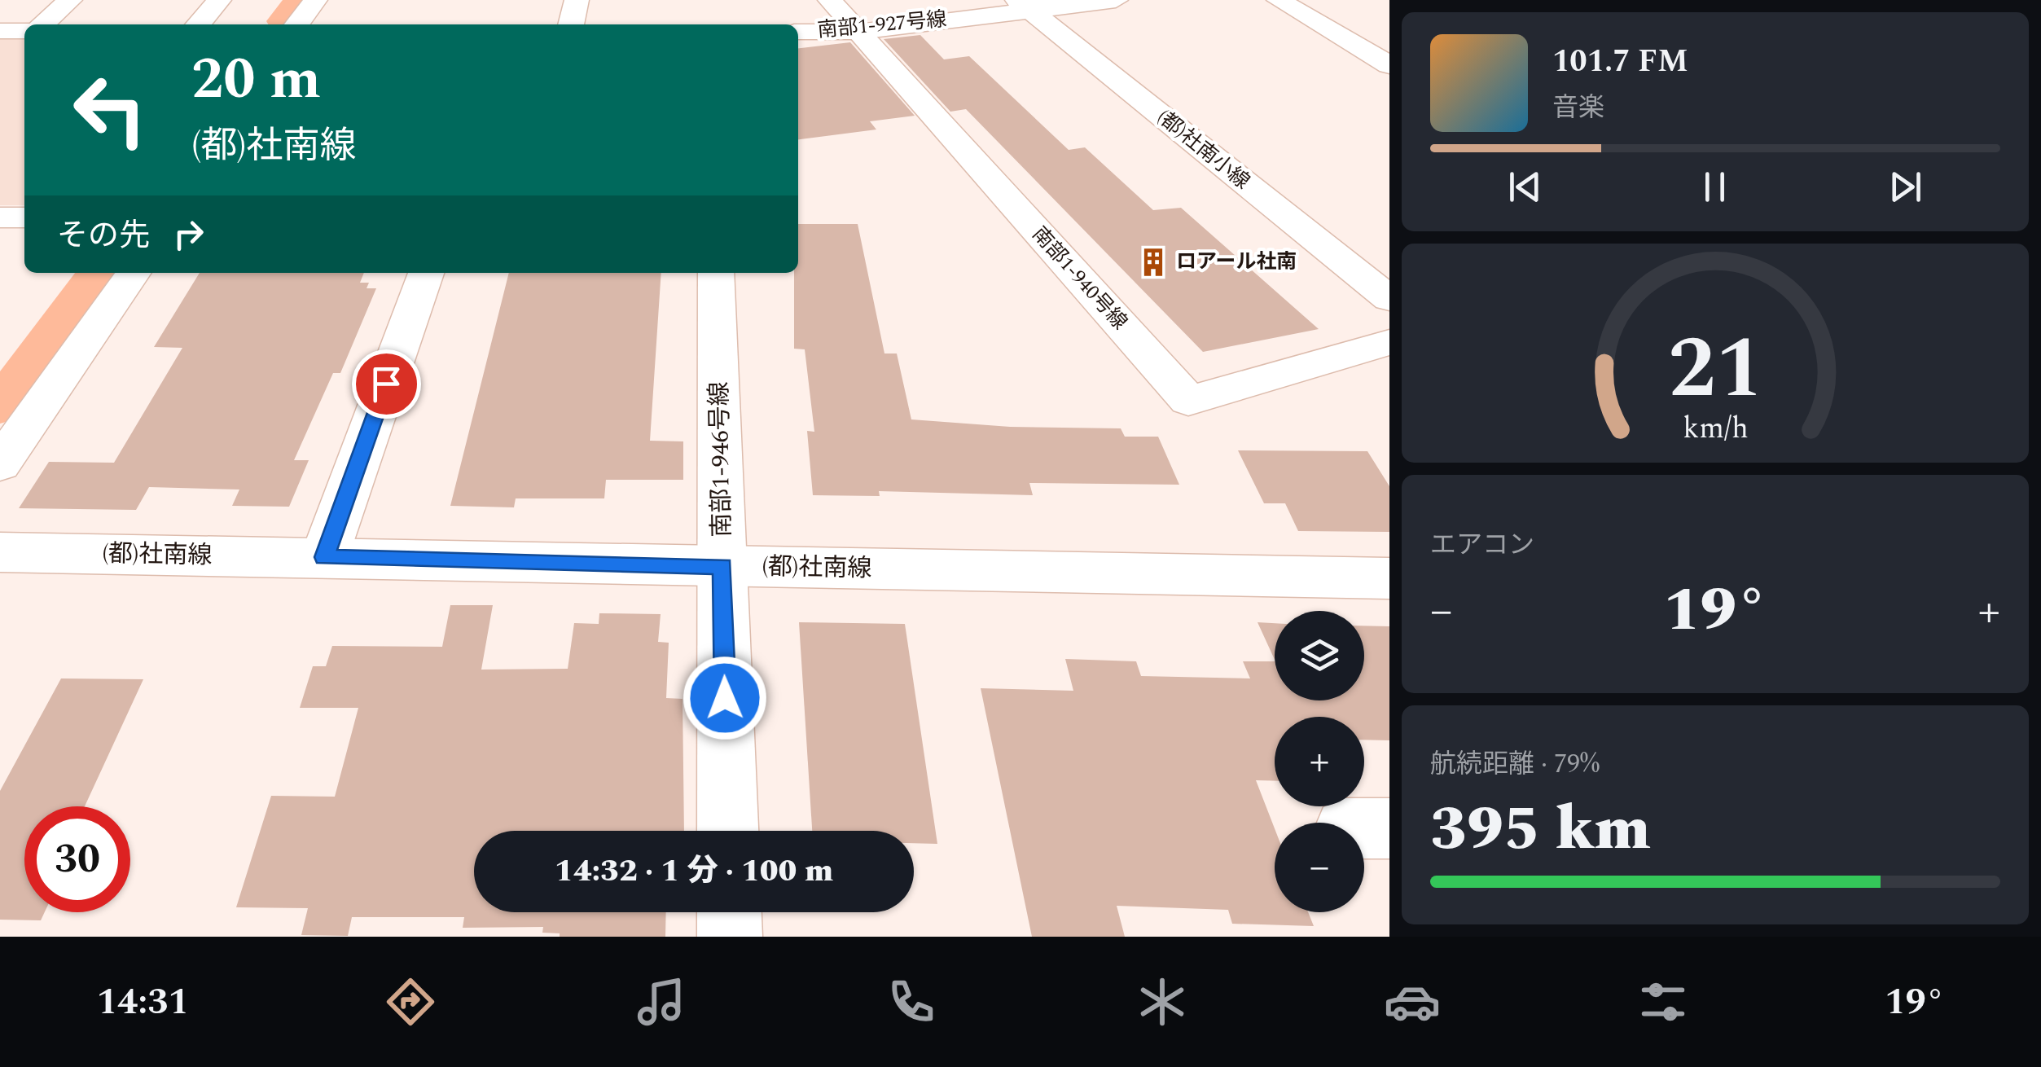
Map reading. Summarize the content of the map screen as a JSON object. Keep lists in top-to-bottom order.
{
  "streets": {
    "street": [
      "南部1-927号線",
      "(都)社南小線",
      "南部1-940号線",
      "南部1-946号線",
      "(都)社南線"
    ]
  },
  "crossings": [
    ["南部1-927号線", "(都)社南小線"],
    ["南部1-927号線", "南部1-940号線"],
    ["南部1-946号線", "(都)社南線"]
  ],
  "places": {
    "building": ["ロアール社南"]
  },
  "page": {
    "turn": ["20 m", "(都)社南線"],
    "song": ["101.7 FM", "音楽"],
    "then": "その先",
    "tile": [
      "エアコン",
      ["航続距離 · 79%", "395 km"]
    ],
    "heat": ["−", "19°", "+"],
    "map_buttons": ["+", "−"],
    "limit": "30",
    "trip": "14:32 · 1 分 · 100 m",
    "tabs": ["14:31", "19°"],
    "gauge": ["21", "km/h"]
  }
}
